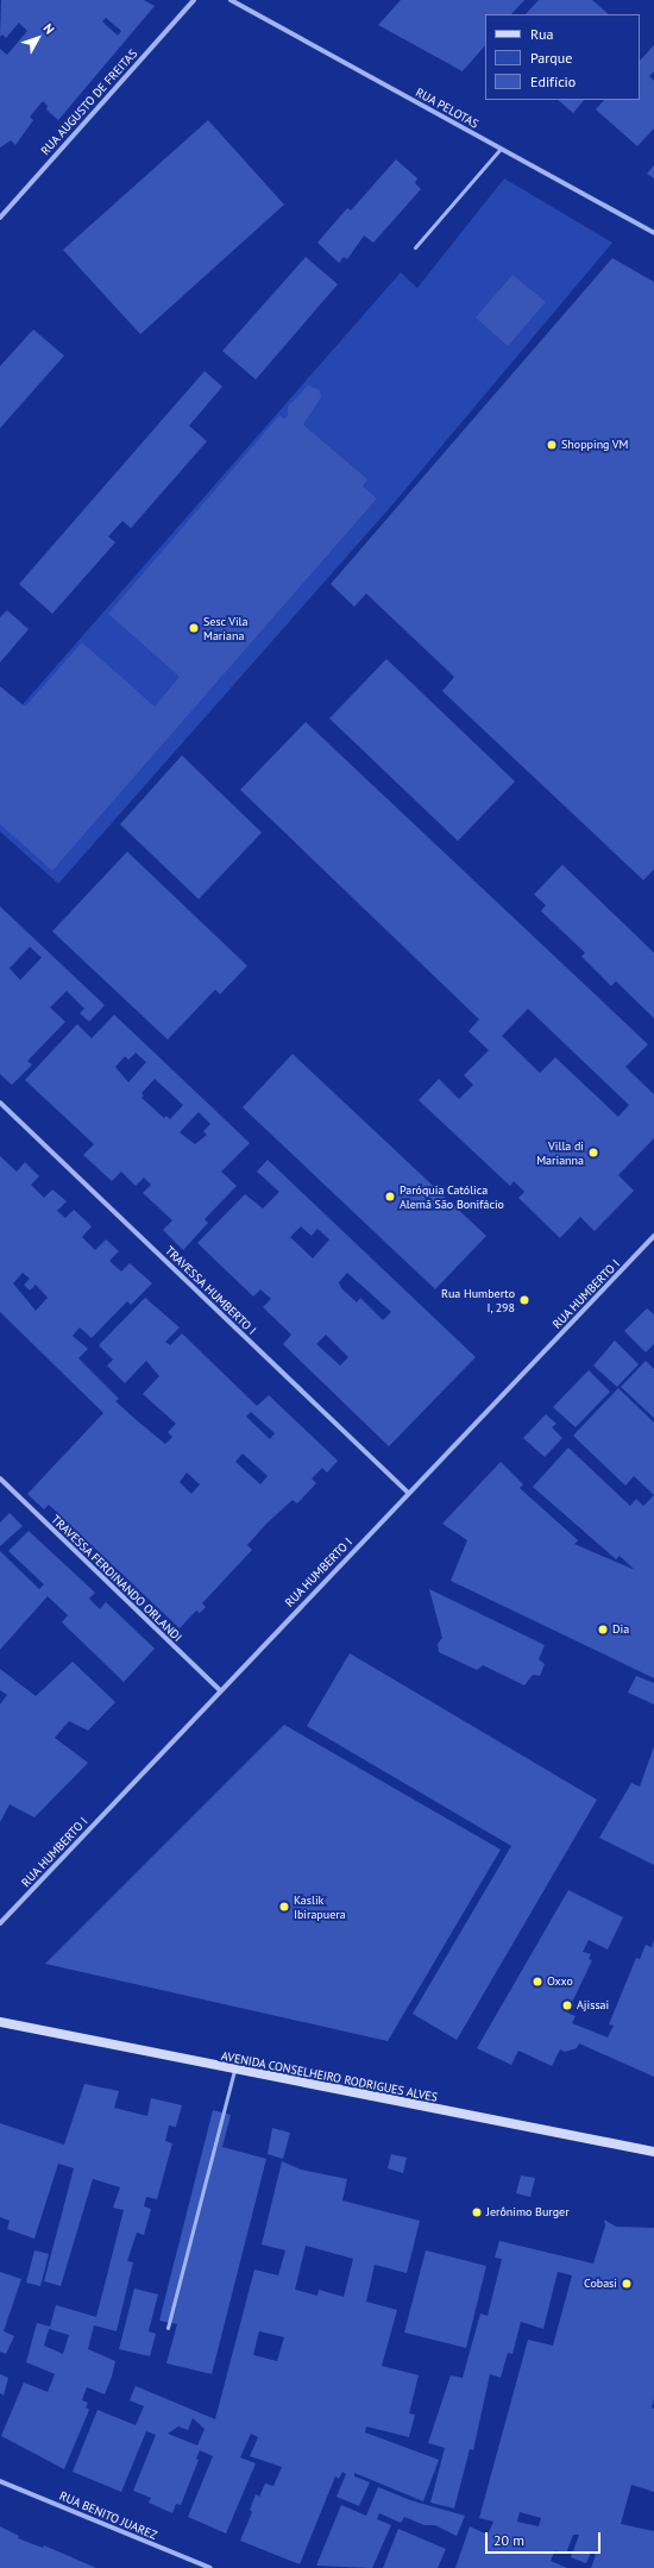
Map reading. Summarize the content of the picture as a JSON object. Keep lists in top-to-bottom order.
{
  "streets": {
    "street": [
      "RUA AUGUSTO DE FREITAS",
      "RUA PELOTAS",
      "TRAVESSA HUMBERTO I",
      "RUA HUMBERTO I",
      "TRAVESSA FERDINANDO ORLANDI",
      "AVENIDA CONSELHEIRO RODRIGUES ALVES",
      "RUA BENITO JUAREZ"
    ]
  },
  "crossings": [
    ["TRAVESSA HUMBERTO I", "RUA HUMBERTO I"],
    ["RUA HUMBERTO I", "TRAVESSA FERDINANDO ORLANDI"]
  ],
  "places": [
    "Shopping VM",
    "Sesc Vila Mariana",
    "Villa di Marianna",
    "Paróquia Católica Alemã São Bonifácio",
    "Rua Humberto I, 298",
    "Dia",
    "Kaslik Ibirapuera",
    "Oxxo",
    "Ajissai",
    "Jerônimo Burger",
    "Cobasi"
  ],
  "legend": ["Rua", "Parque", "Edifício"],
  "scale_bar": "20 m",
  "north": "top right"
}
